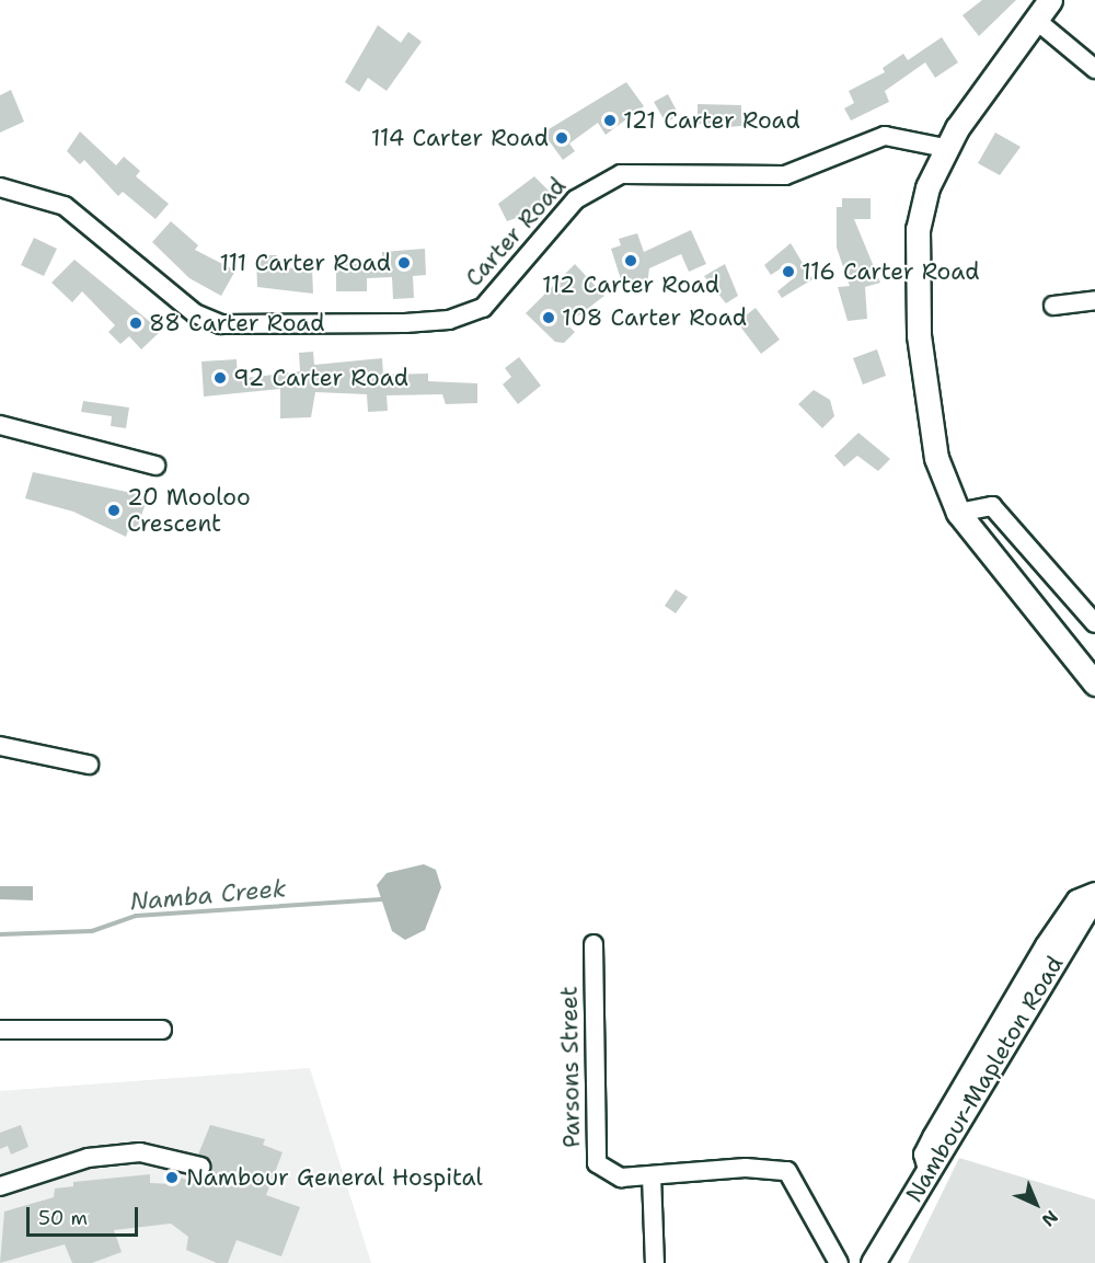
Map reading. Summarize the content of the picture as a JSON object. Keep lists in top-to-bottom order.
{
  "streets": {
    "main road": ["Nambour-Mapleton Road"],
    "street": ["Carter Road", "Parsons Street"]
  },
  "water": ["Namba Creek"],
  "places": [
    "121 Carter Road",
    "114 Carter Road",
    "112 Carter Road",
    "111 Carter Road",
    "116 Carter Road",
    "108 Carter Road",
    "88 Carter Road",
    "92 Carter Road",
    "20 Mooloo Crescent",
    "Nambour General Hospital"
  ],
  "scale_bar": "50 m",
  "north": "bottom right"
}
